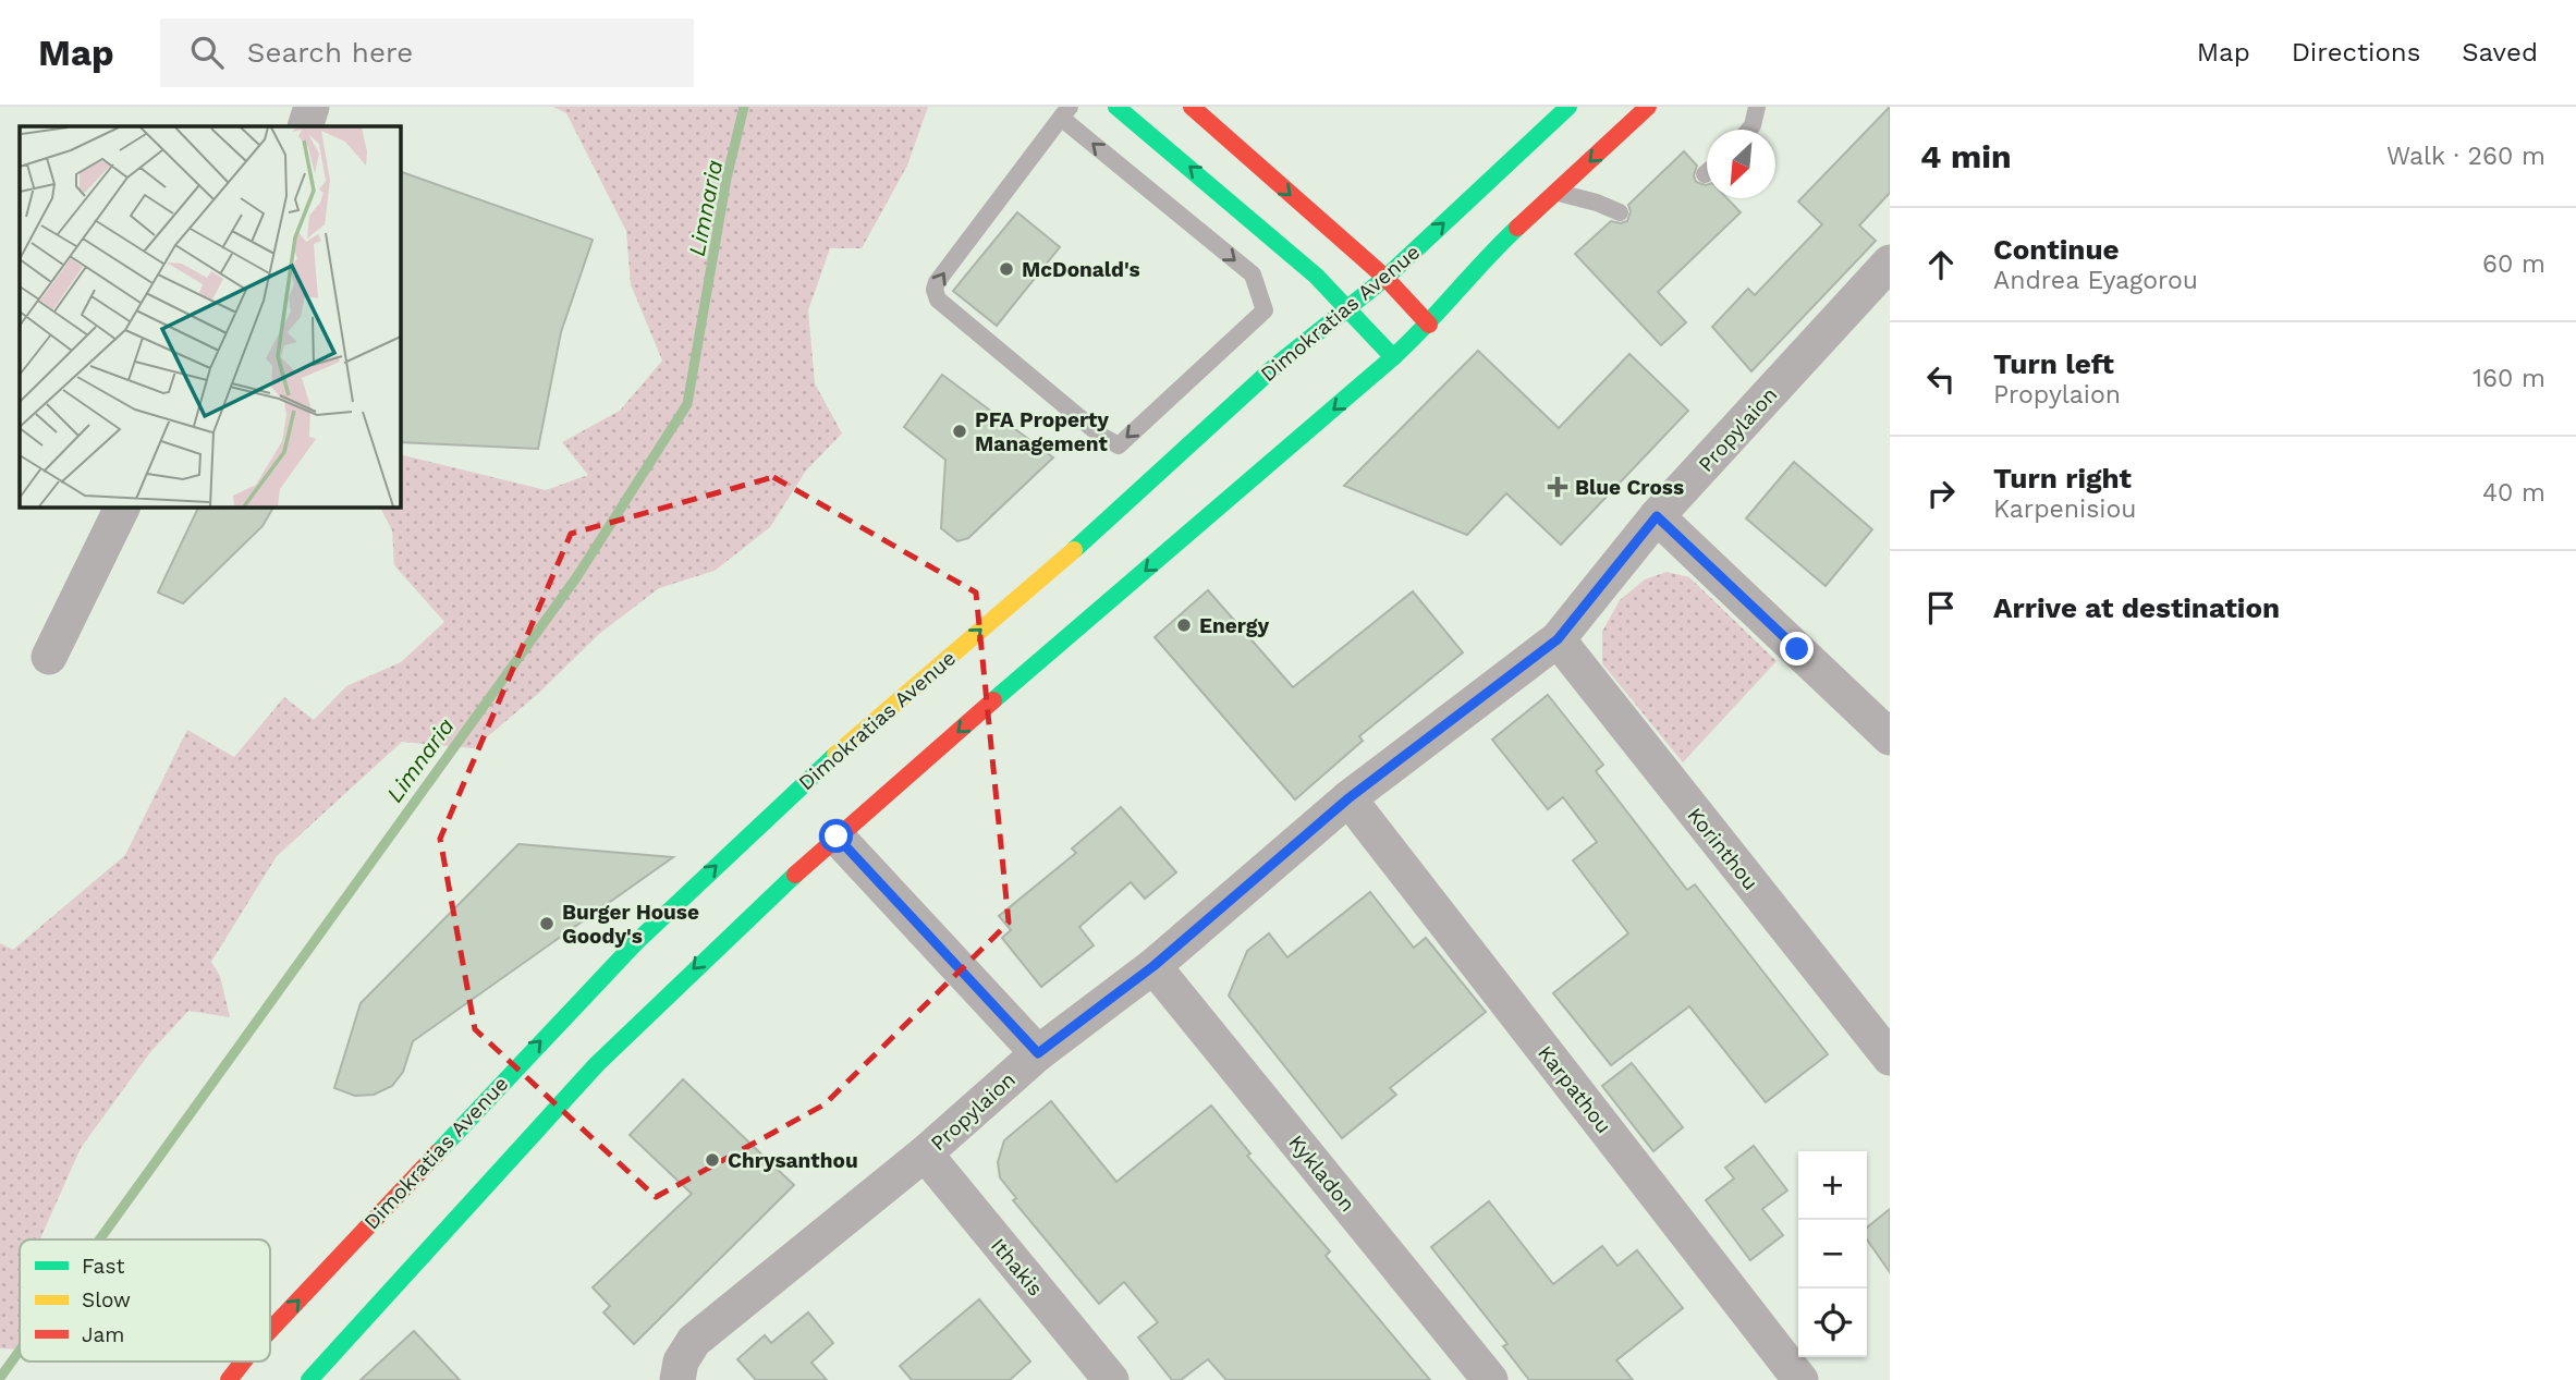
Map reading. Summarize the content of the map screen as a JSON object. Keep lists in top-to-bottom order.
{
  "streets": {
    "main road": ["Dimokratias Avenue"],
    "street": [
      "Propylaion",
      "Korinthou",
      "Karpathou",
      "Kykladon",
      "Ithakis"
    ]
  },
  "crossings": [
    ["Propylaion", "Korinthou"],
    ["Propylaion", "Karpathou"],
    ["Propylaion", "Kykladon"],
    ["Propylaion", "Ithakis"]
  ],
  "water": ["Limnaria"],
  "places": {
    "other": [
      "McDonald's",
      "PFA Property Management",
      "Energy",
      "Burger House Goody's",
      "Chrysanthou"
    ],
    "health": ["Blue Cross"]
  },
  "legend": ["Fast", "Slow", "Jam"],
  "north": "bottom left",
  "page": {
    "header": "Map",
    "search": "Search here",
    "nav": ["Map", "Directions", "Saved"],
    "heading": ["4 min", "Walk · 260 m"],
    "list": [
      ["Continue", "Andrea Eyagorou", "60 m"],
      ["Turn left", "Propylaion", "160 m"],
      ["Turn right", "Karpenisiou", "40 m"],
      "Arrive at destination"
    ],
    "map_buttons": ["+", "−"]
  }
}
